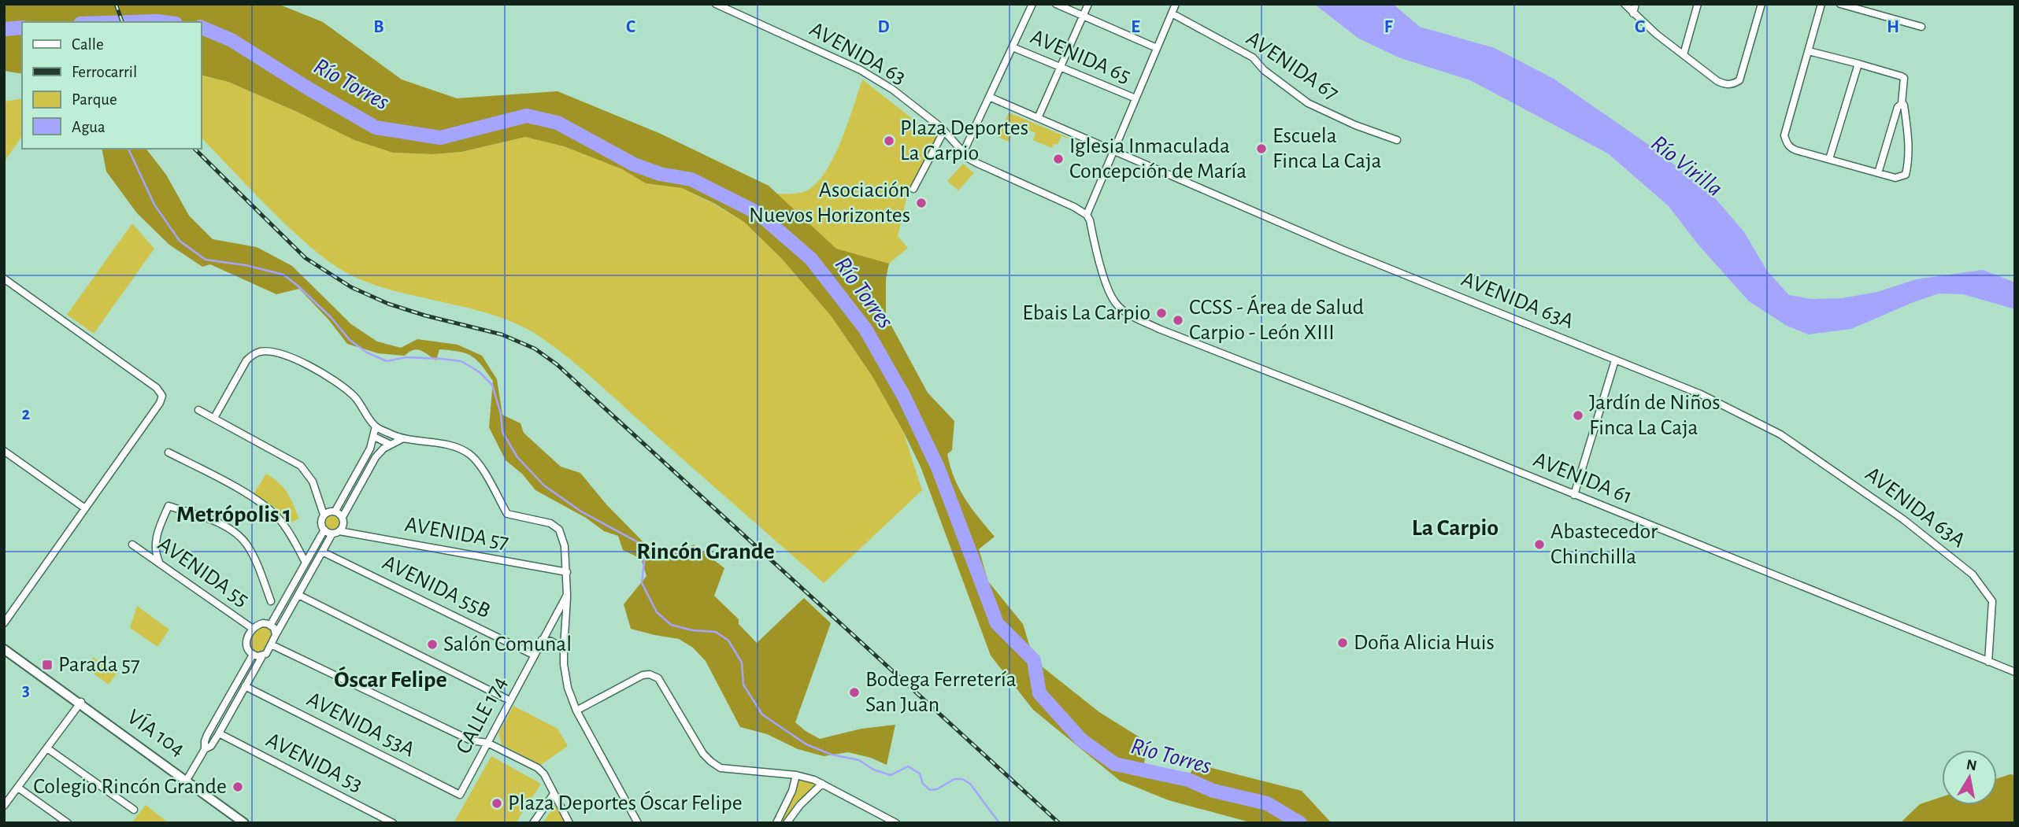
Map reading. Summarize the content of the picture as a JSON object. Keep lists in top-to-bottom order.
{
  "streets": {
    "main road": ["VÍA 104"],
    "street": [
      "AVENIDA 63",
      "AVENIDA 65",
      "AVENIDA 67",
      "AVENIDA 63A",
      "AVENIDA 61",
      "AVENIDA 57",
      "AVENIDA 55",
      "AVENIDA 55B",
      "CALLE 174",
      "AVENIDA 53A",
      "AVENIDA 53"
    ]
  },
  "crossings": [
    ["AVENIDA 63", "AVENIDA 61"],
    ["AVENIDA 63A", "AVENIDA 61"],
    ["AVENIDA 57", "CALLE 174"],
    ["AVENIDA 55B", "CALLE 174"],
    ["CALLE 174", "AVENIDA 53A"]
  ],
  "districts": [
    "Metrópolis 1",
    "La Carpio",
    "Rincón Grande",
    "Óscar Felipe"
  ],
  "water": ["Río Torres", "Río Virilla"],
  "places": {
    "other": [
      "Plaza Deportes La Carpio",
      "Escuela Finca La Caja",
      "Iglesia Inmaculada Concepción de María",
      "Asociación Nuevos Horizontes",
      "Ebais La Carpio",
      "CCSS - Área de Salud Carpio - León XIII",
      "Jardín de Niños Finca La Caja",
      "Abastecedor Chinchilla",
      "Doña Alicia Huis",
      "Salón Comunal",
      "Bodega Ferretería San Juan",
      "Colegio Rincón Grande",
      "Plaza Deportes Óscar Felipe"
    ],
    "transit": ["Parada 57"]
  },
  "legend": [
    "Calle",
    "Ferrocarril",
    "Parque",
    "Agua"
  ],
  "north": "top",
  "grid": {
    "columns": [
      "B",
      "C",
      "D",
      "E",
      "F",
      "G",
      "H"
    ],
    "rows": ["2", "3"]
  }
}
